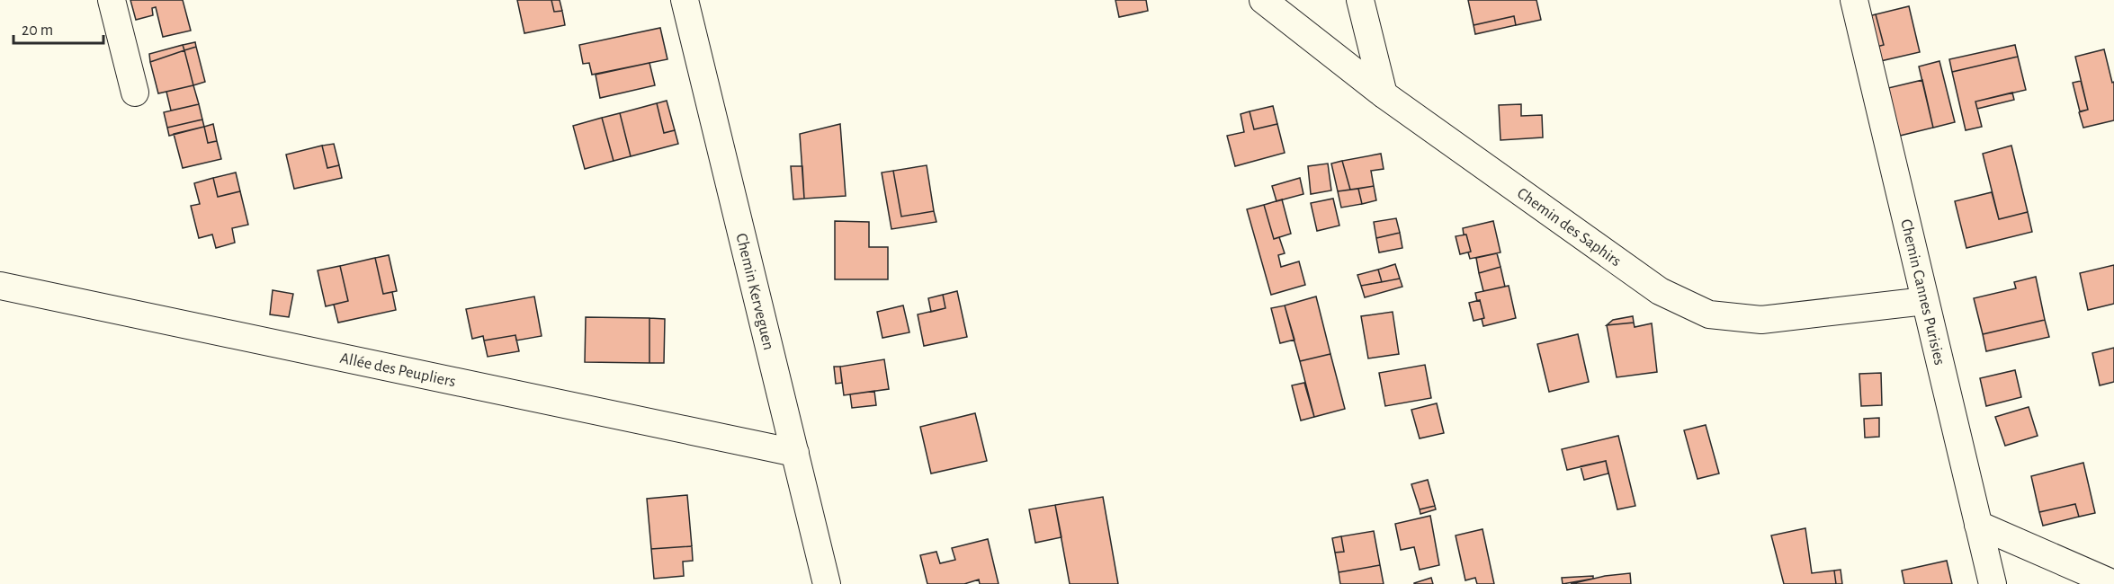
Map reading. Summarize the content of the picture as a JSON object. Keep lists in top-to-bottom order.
{
  "streets": {
    "street": [
      "Chemin des Saphirs",
      "Chemin Kerveguen",
      "Chemin Cannes Purisies",
      "Allée des Peupliers"
    ]
  },
  "crossings": [
    ["Chemin des Saphirs", "Chemin Cannes Purisies"],
    ["Chemin Kerveguen", "Allée des Peupliers"]
  ],
  "scale_bar": "20 m"
}
